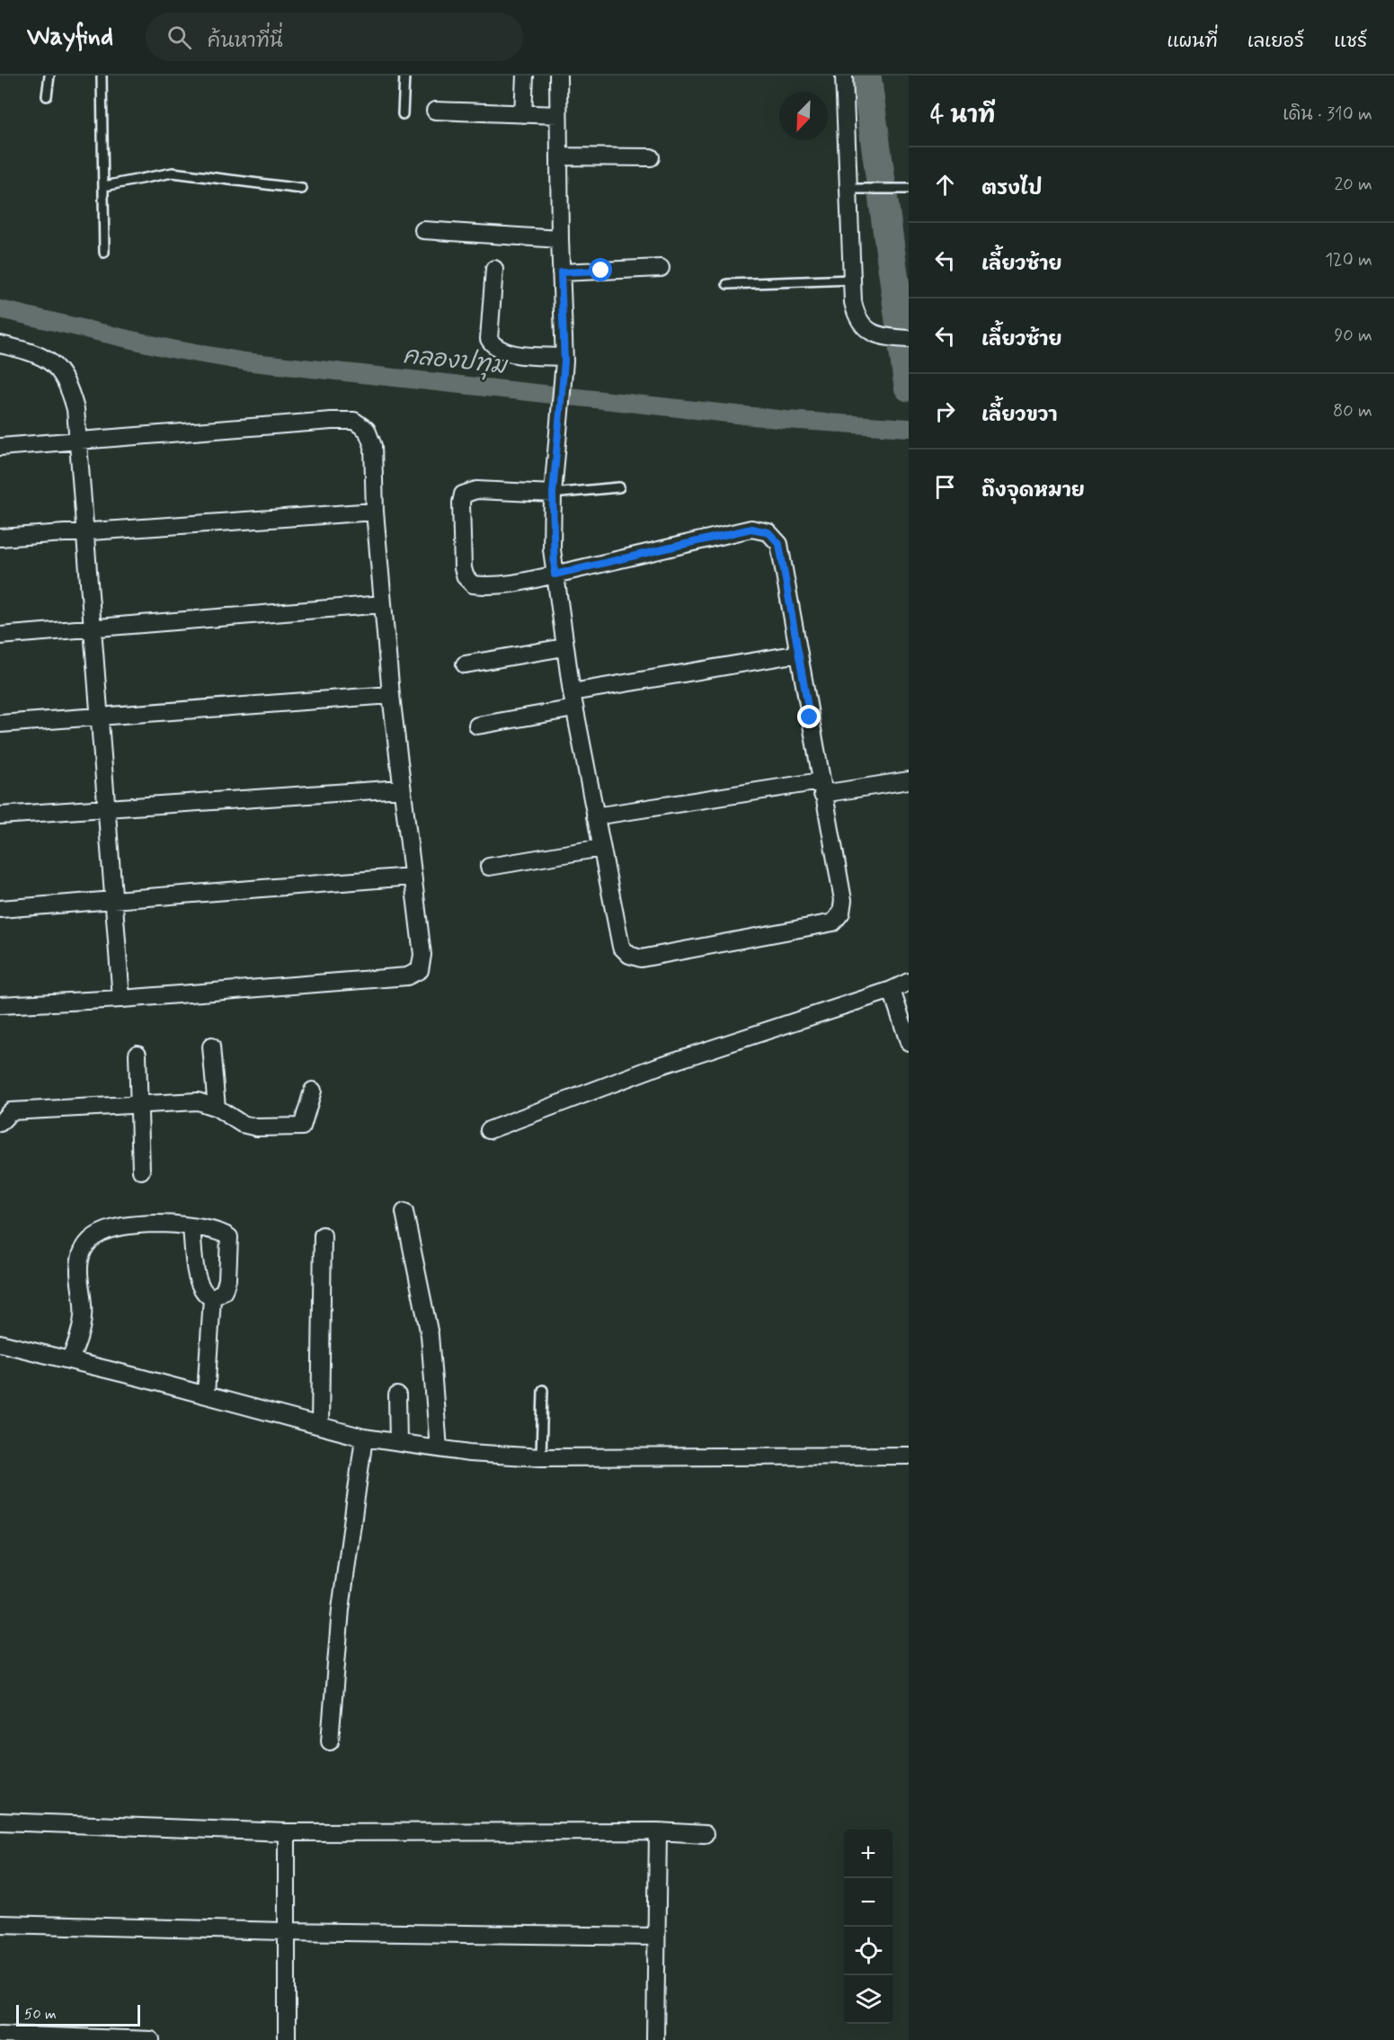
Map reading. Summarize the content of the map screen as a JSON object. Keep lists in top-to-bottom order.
{
  "water": ["คลองปทุม"],
  "scale_bar": "50 m",
  "north": "bottom left",
  "page": {
    "header": "Wayfind",
    "search": "ค้นหาที่นี่",
    "nav": ["แผนที่", "เลเยอร์", "แชร์"],
    "heading": ["4 นาที", "เดิน · 310 m"],
    "list": [
      ["ตรงไป", "20 m"],
      ["เลี้ยวซ้าย", "120 m"],
      ["เลี้ยวซ้าย", "90 m"],
      ["เลี้ยวขวา", "80 m"],
      "ถึงจุดหมาย"
    ],
    "map_buttons": ["+", "−"],
    "scale": "50 m"
  }
}
